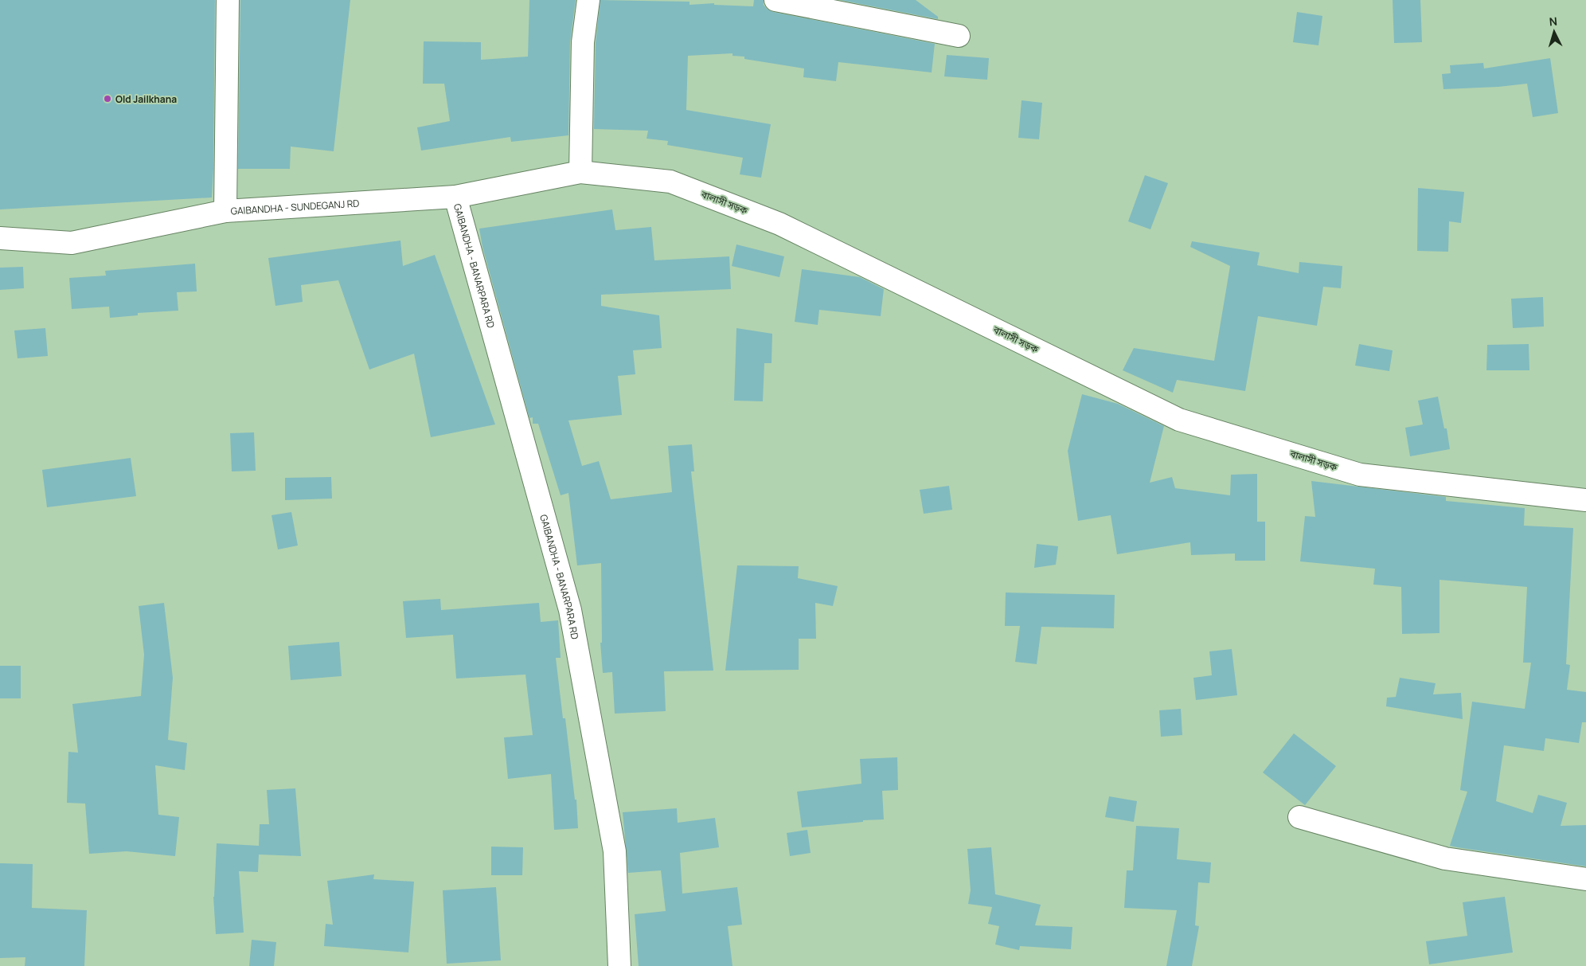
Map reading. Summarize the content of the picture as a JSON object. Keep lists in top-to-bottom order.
{
  "streets": {
    "main road": ["বালাসী সড়ক", "GAIBANDHA - SUNDEGANJ RD", "GAIBANDHA - BANARPARA RD"]
  },
  "crossings": [
    ["বালাসী সড়ক", "GAIBANDHA - SUNDEGANJ RD"],
    ["বালাসী সড়ক", "GAIBANDHA - BANARPARA RD"],
    ["GAIBANDHA - SUNDEGANJ RD", "GAIBANDHA - BANARPARA RD"]
  ],
  "places": ["Old Jailkhana"],
  "north": "top"
}
